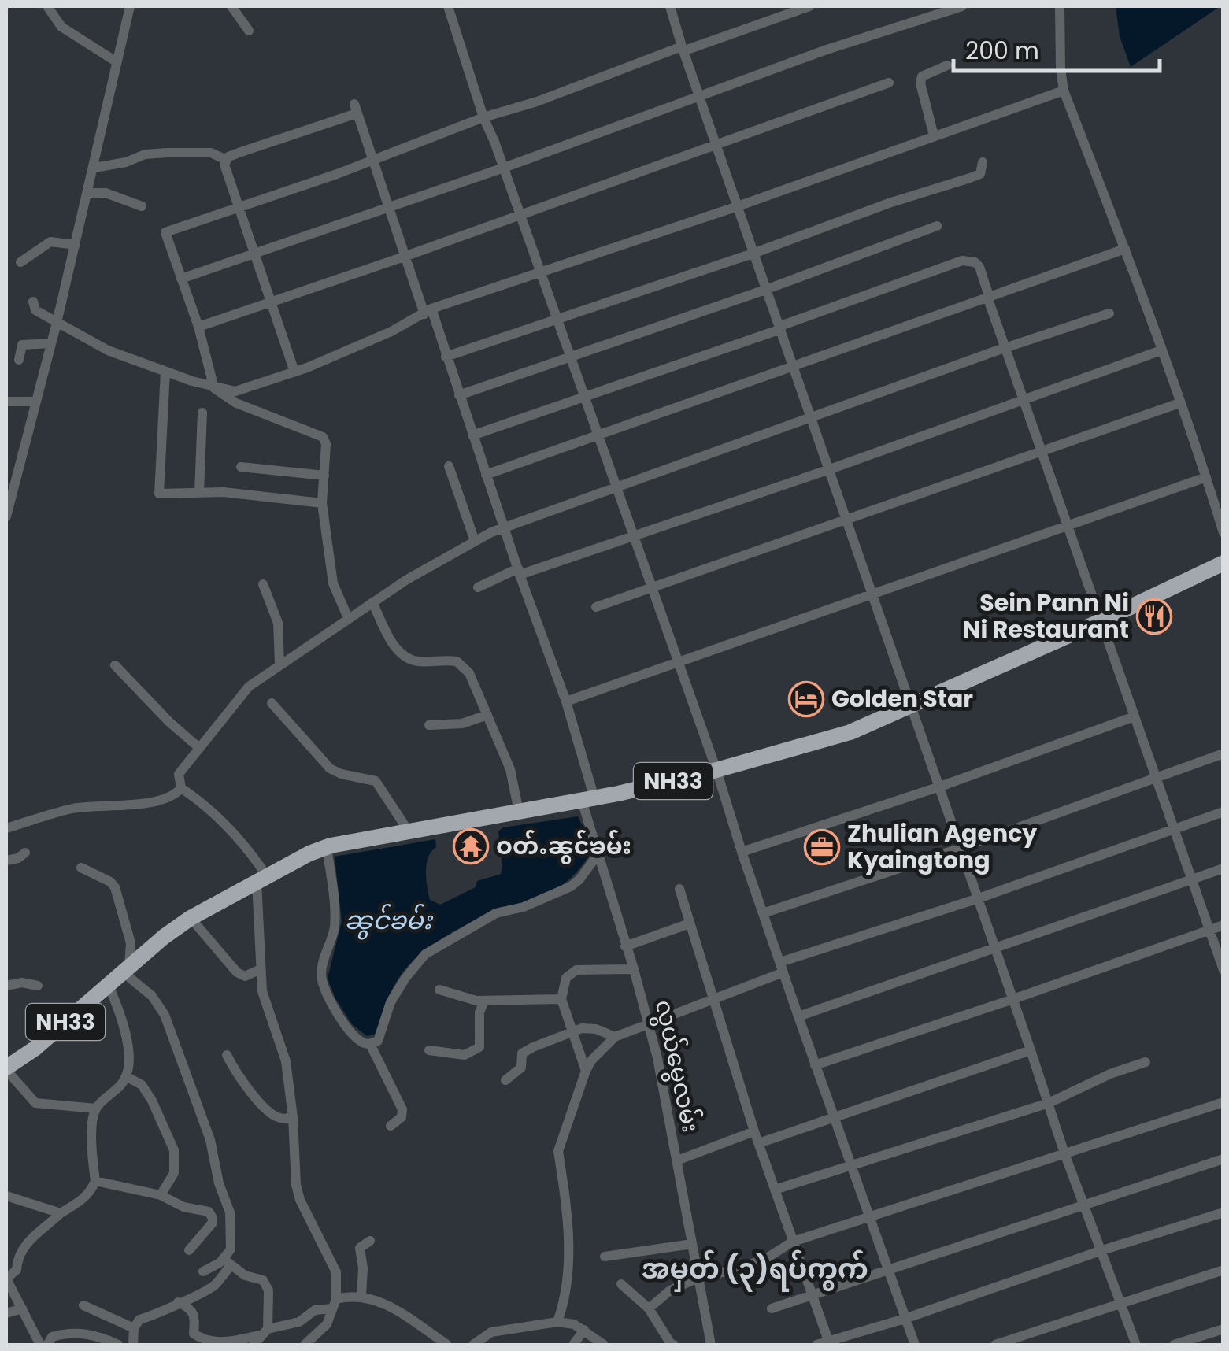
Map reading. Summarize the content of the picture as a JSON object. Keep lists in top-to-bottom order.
{
  "streets": {
    "highway": ["NH33"],
    "street": ["လွယ်မွေလမ်း"]
  },
  "crossings": [
    ["NH33", "လွယ်မွေလမ်း"]
  ],
  "districts": ["အမှတ် (၃)ရပ်ကွက်"],
  "water": ["ၼွင်ၶမ်း"],
  "places": {
    "restaurant": ["Sein Pann Ni Ni Restaurant"],
    "hotel": ["Golden Star"],
    "temple": ["ဝတ်ႉၼွင်ၶမ်း"],
    "office": ["Zhulian Agency Kyaingtong"]
  },
  "scale_bar": "200 m"
}
